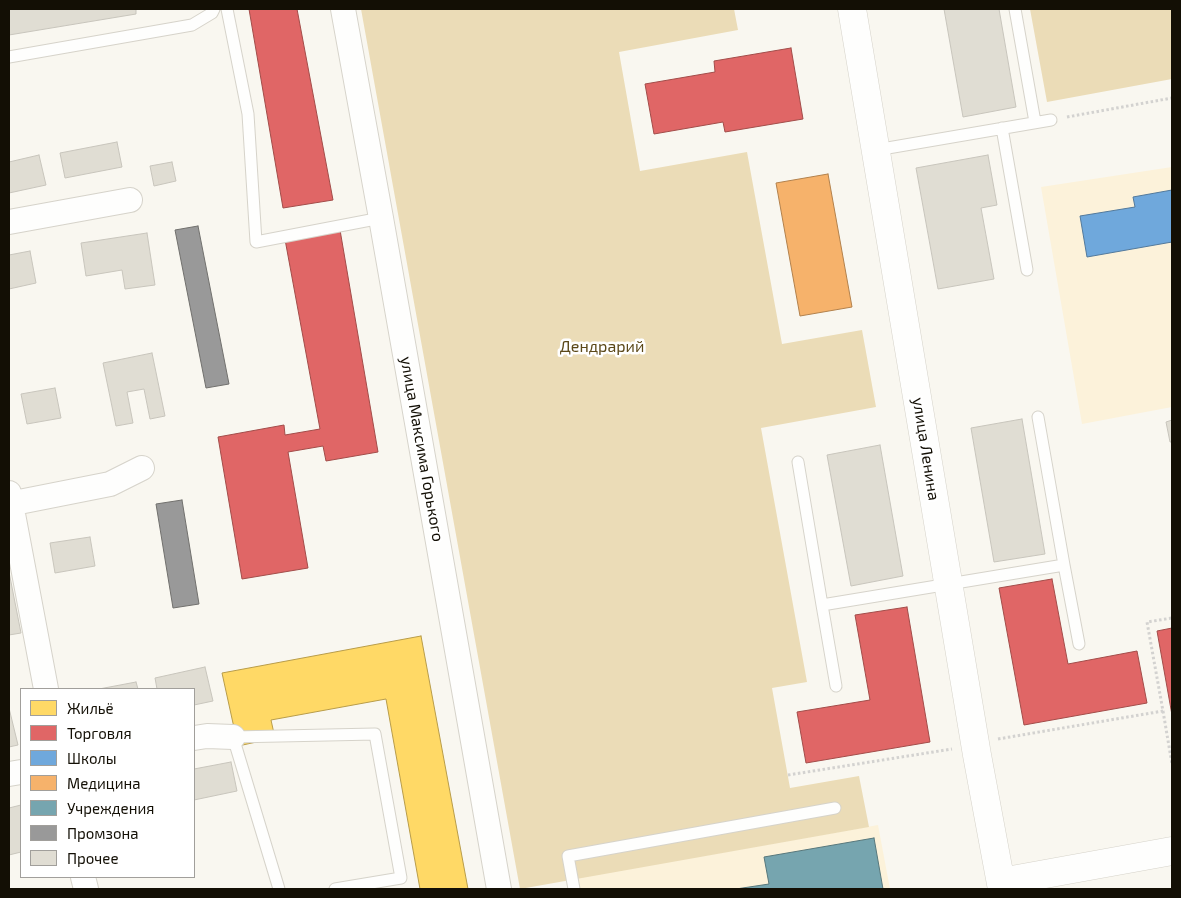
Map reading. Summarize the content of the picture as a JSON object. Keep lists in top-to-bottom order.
{
  "streets": {
    "street": ["улица Максима Горького", "улица Ленина"]
  },
  "parks": ["Дендрарий"],
  "legend": [
    "Жильё",
    "Торговля",
    "Школы",
    "Медицина",
    "Учреждения",
    "Промзона",
    "Прочее"
  ]
}
